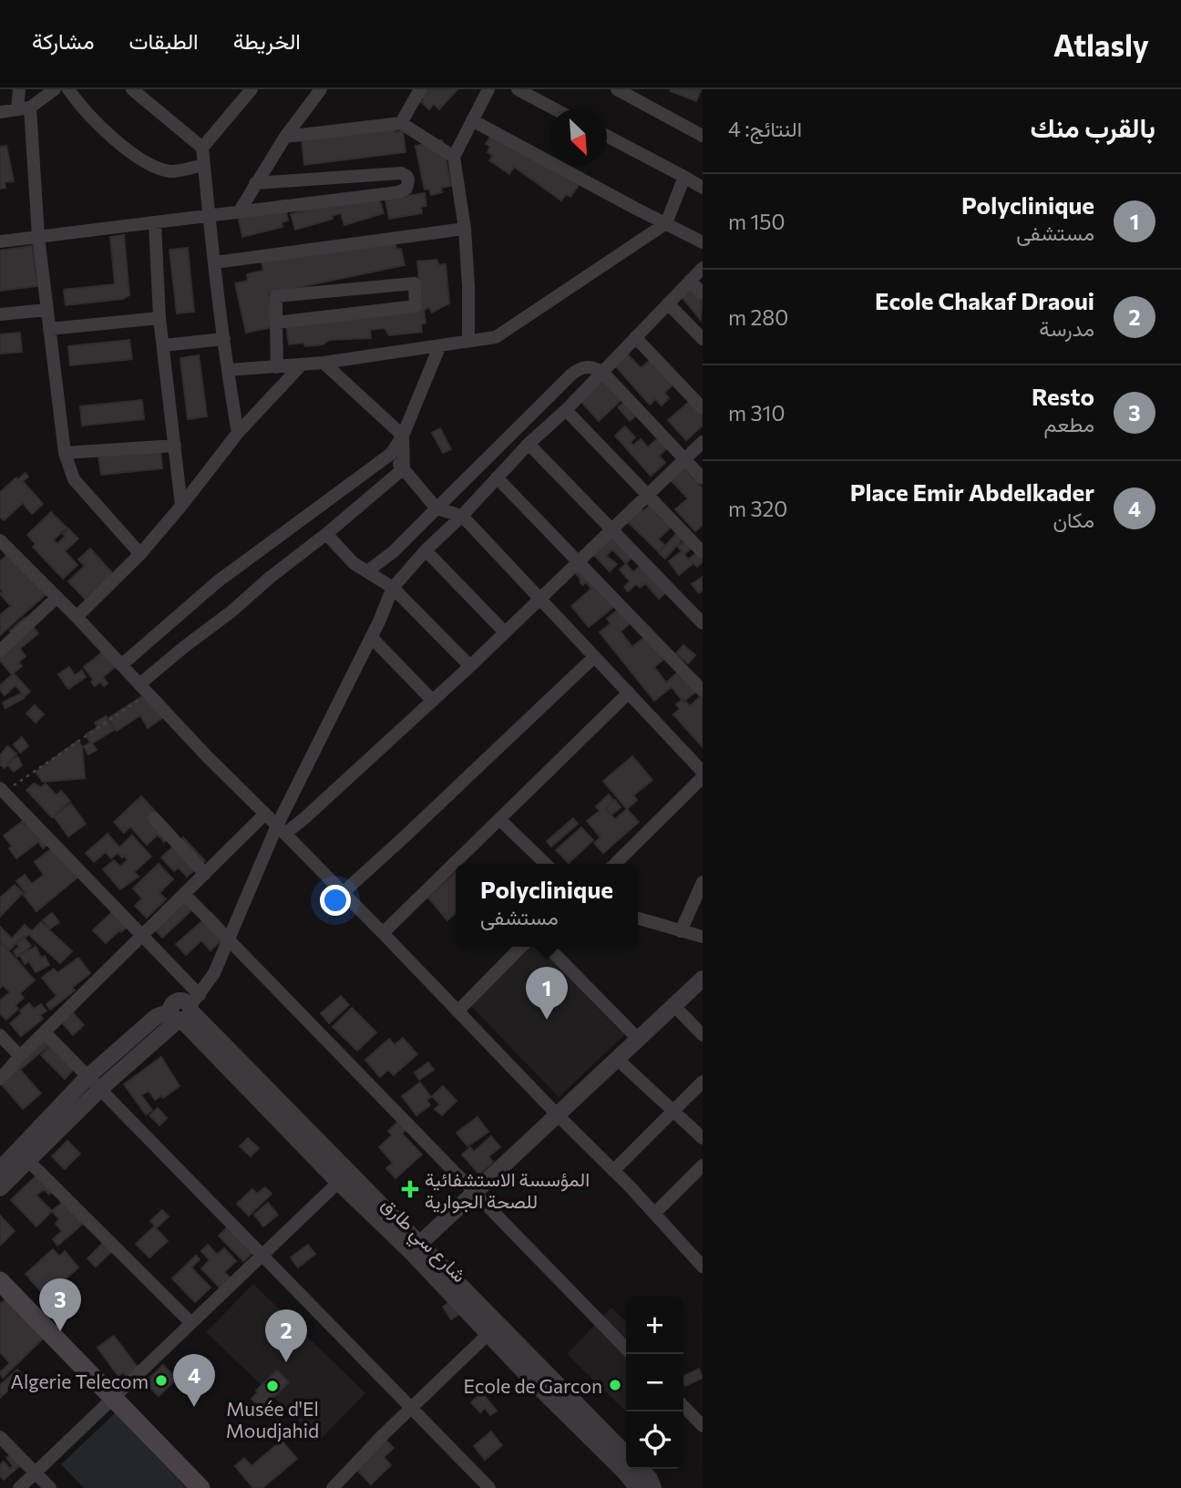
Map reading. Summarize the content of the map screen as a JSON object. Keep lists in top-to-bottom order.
{
  "streets": {
    "street": ["شارع سي طارق"]
  },
  "places": {
    "health": ["المؤسسة الاستشفائية للصحة الجوارية"],
    "other": ["Algerie Telecom", "Ecole de Garcon", "Musée d'El Moudjahid"]
  },
  "north": "bottom right",
  "page": {
    "header": "Atlasly",
    "nav": ["الخريطة", "الطبقات", "مشاركة"],
    "heading": ["بالقرب منك", "النتائج: 4"],
    "list": [
      {
        "mark": "1",
        "name": "Polyclinique",
        "note": "مستشفى",
        "value": "150 m"
      },
      {
        "mark": "2",
        "name": "Ecole Chakaf Draoui",
        "note": "مدرسة",
        "value": "280 m"
      },
      {
        "mark": "3",
        "name": "Resto",
        "note": "مطعم",
        "value": "310 m"
      },
      {
        "mark": "4",
        "name": "Place Emir Abdelkader",
        "note": "مكان",
        "value": "320 m"
      }
    ],
    "popup": ["Polyclinique", "مستشفى"],
    "pins": [
      "1",
      "3",
      "2",
      "4"
    ],
    "map_buttons": ["+", "−"]
  }
}
